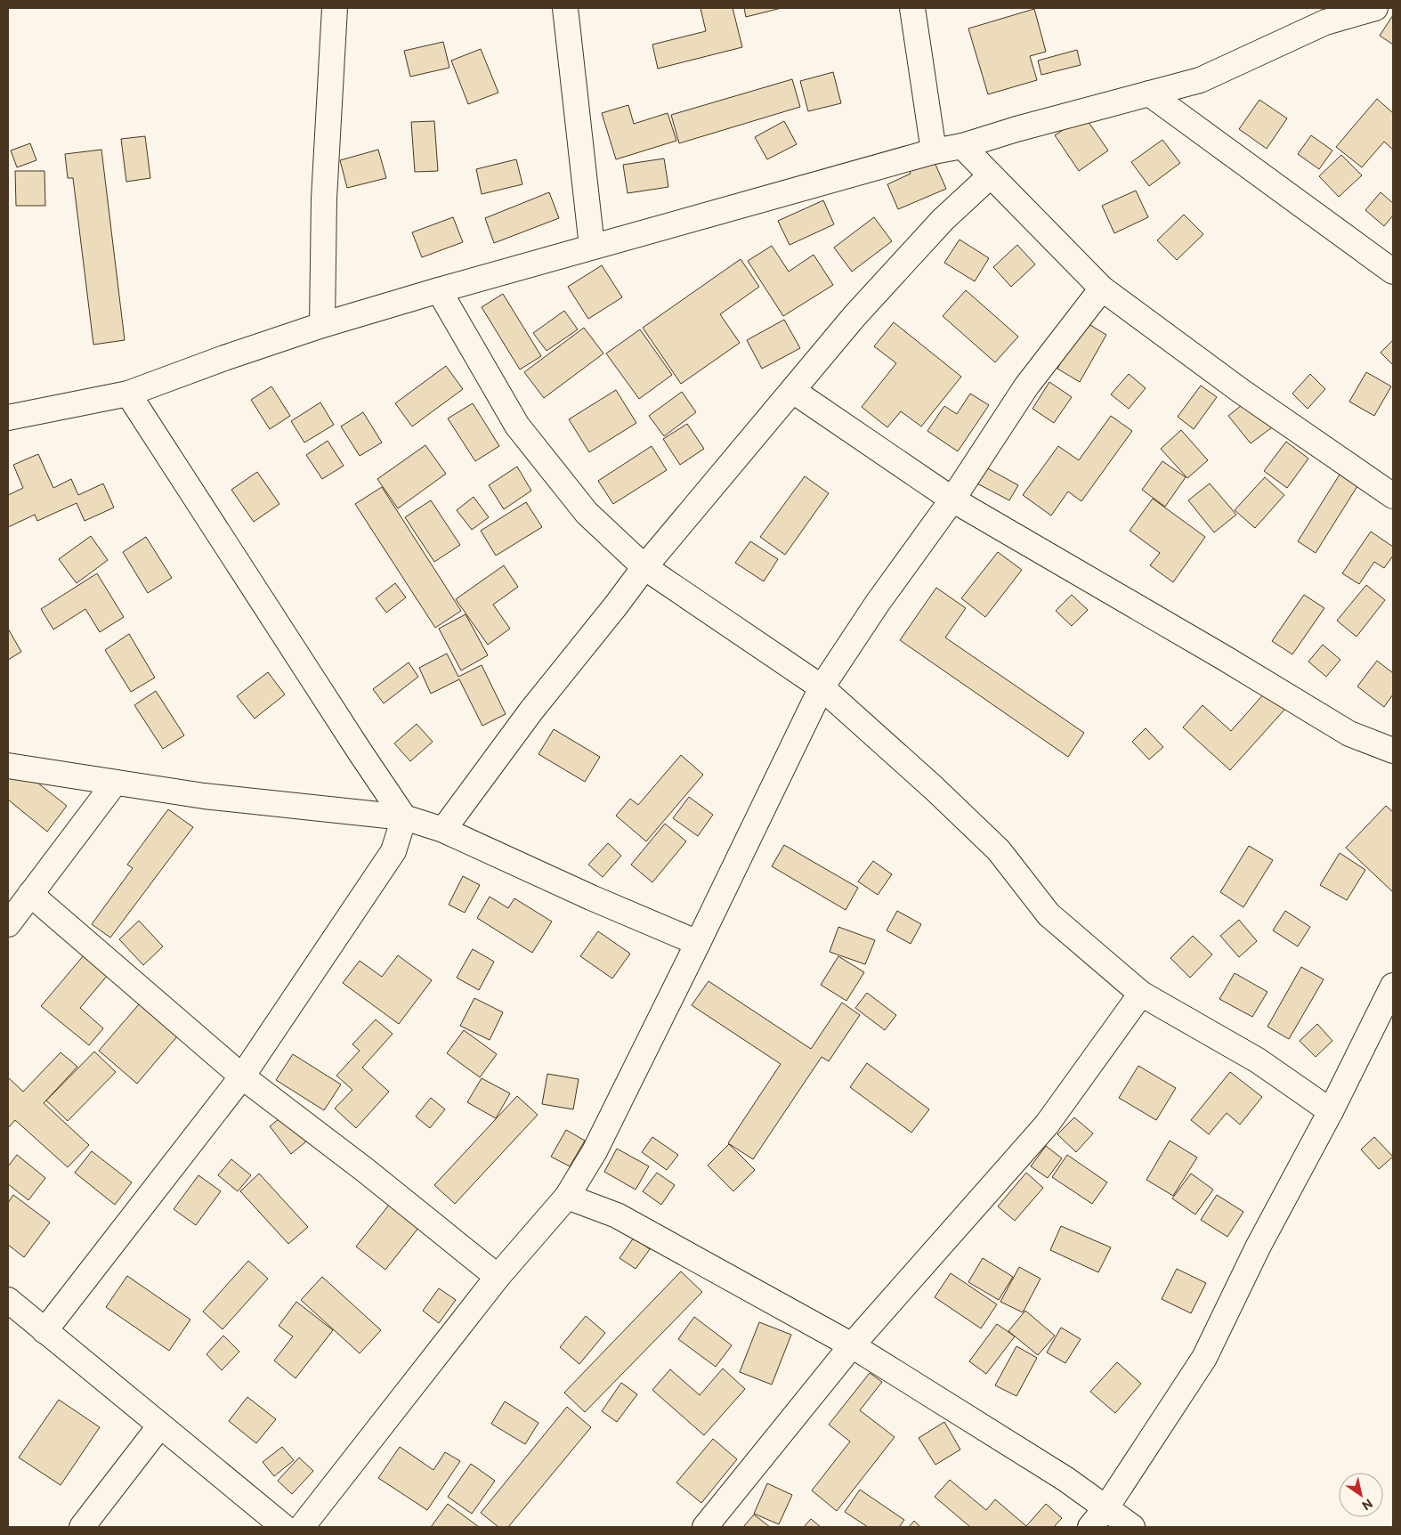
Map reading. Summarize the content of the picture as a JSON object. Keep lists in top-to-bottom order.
{
  "north": "bottom right"
}
